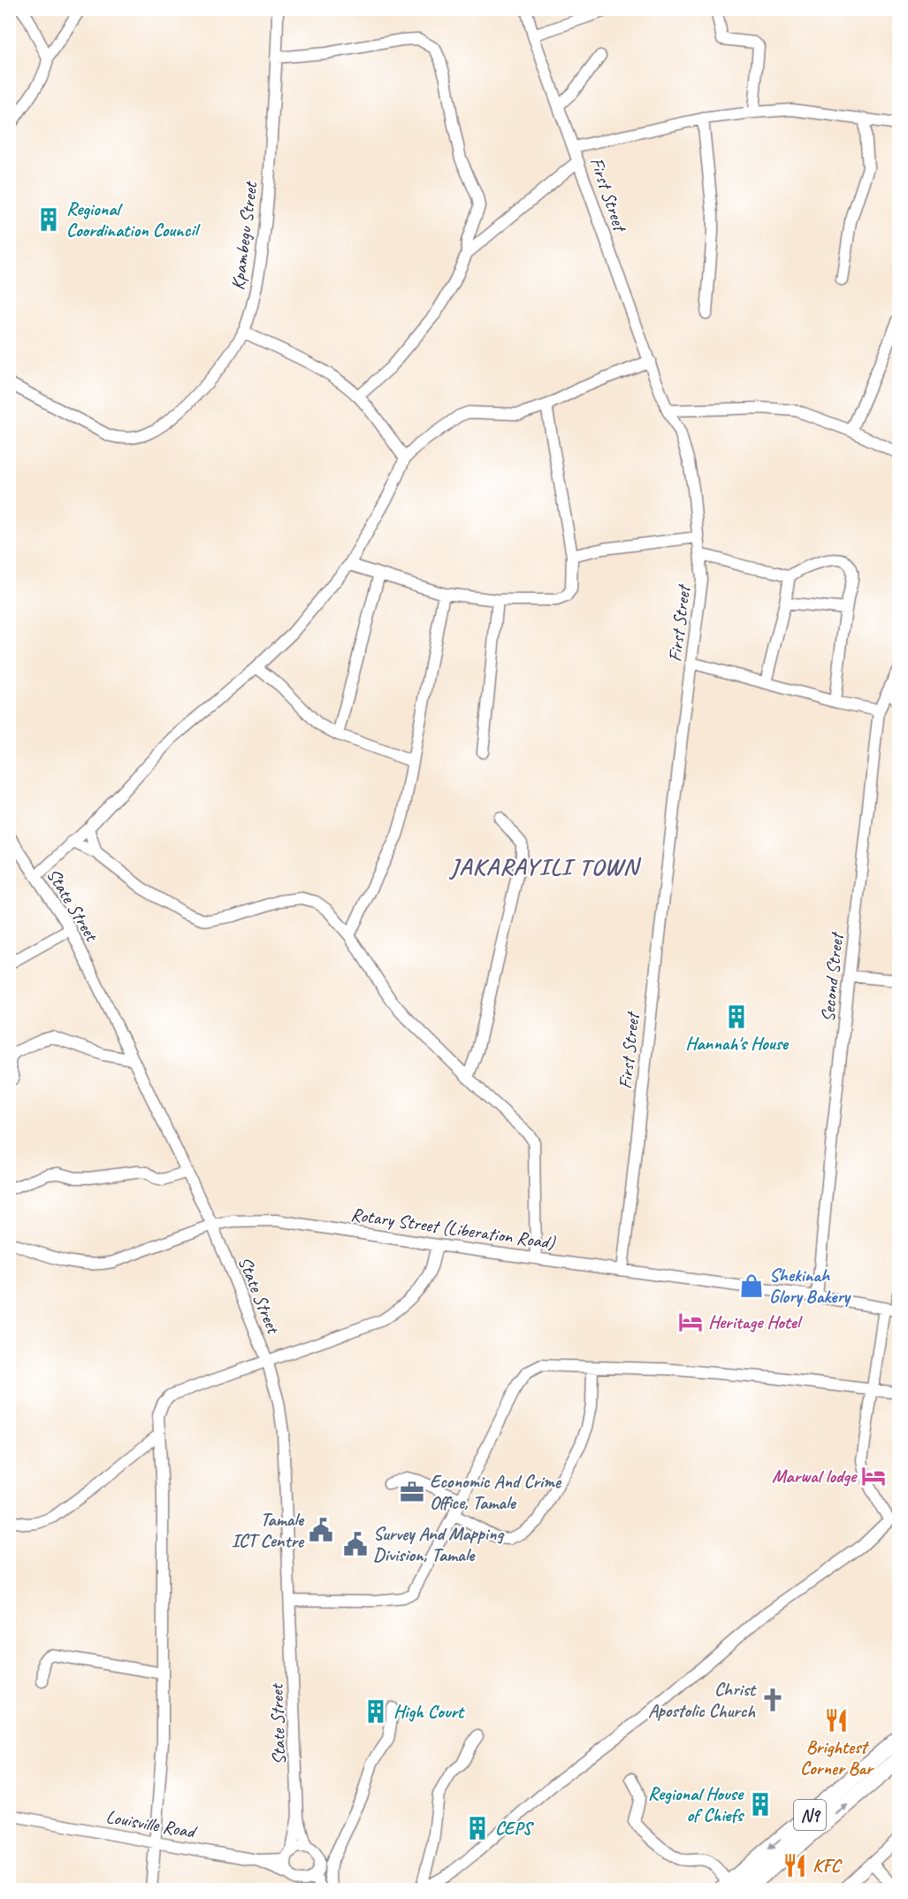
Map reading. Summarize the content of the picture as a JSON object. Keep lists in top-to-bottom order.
{
  "streets": {
    "highway": ["N9"],
    "street": [
      "First Street",
      "Kpambegu Street",
      "State Street",
      "Second Street",
      "Rotary Street (Liberation Road)",
      "Louisville Road"
    ]
  },
  "crossings": [
    ["First Street", "Rotary Street (Liberation Road)"],
    ["State Street", "Rotary Street (Liberation Road)"],
    ["State Street", "Louisville Road"],
    ["Second Street", "Rotary Street (Liberation Road)"]
  ],
  "districts": ["JAKARAYILI TOWN"],
  "places": {
    "building": [
      "Regional Coordination Council",
      "Hannah's House",
      "High Court",
      "Regional House of Chiefs",
      "CEPS"
    ],
    "shop": ["Shekinah Glory Bakery"],
    "hotel": ["Heritage Hotel", "Marwal lodge"],
    "office": ["Economic And Crime Office, Tamale"],
    "public building": ["Tamale ICT Centre", "Survey And Mapping Division, Tamale"],
    "church": ["Christ Apostolic Church"],
    "restaurant": ["Brightest Corner Bar", "KFC"]
  }
}
